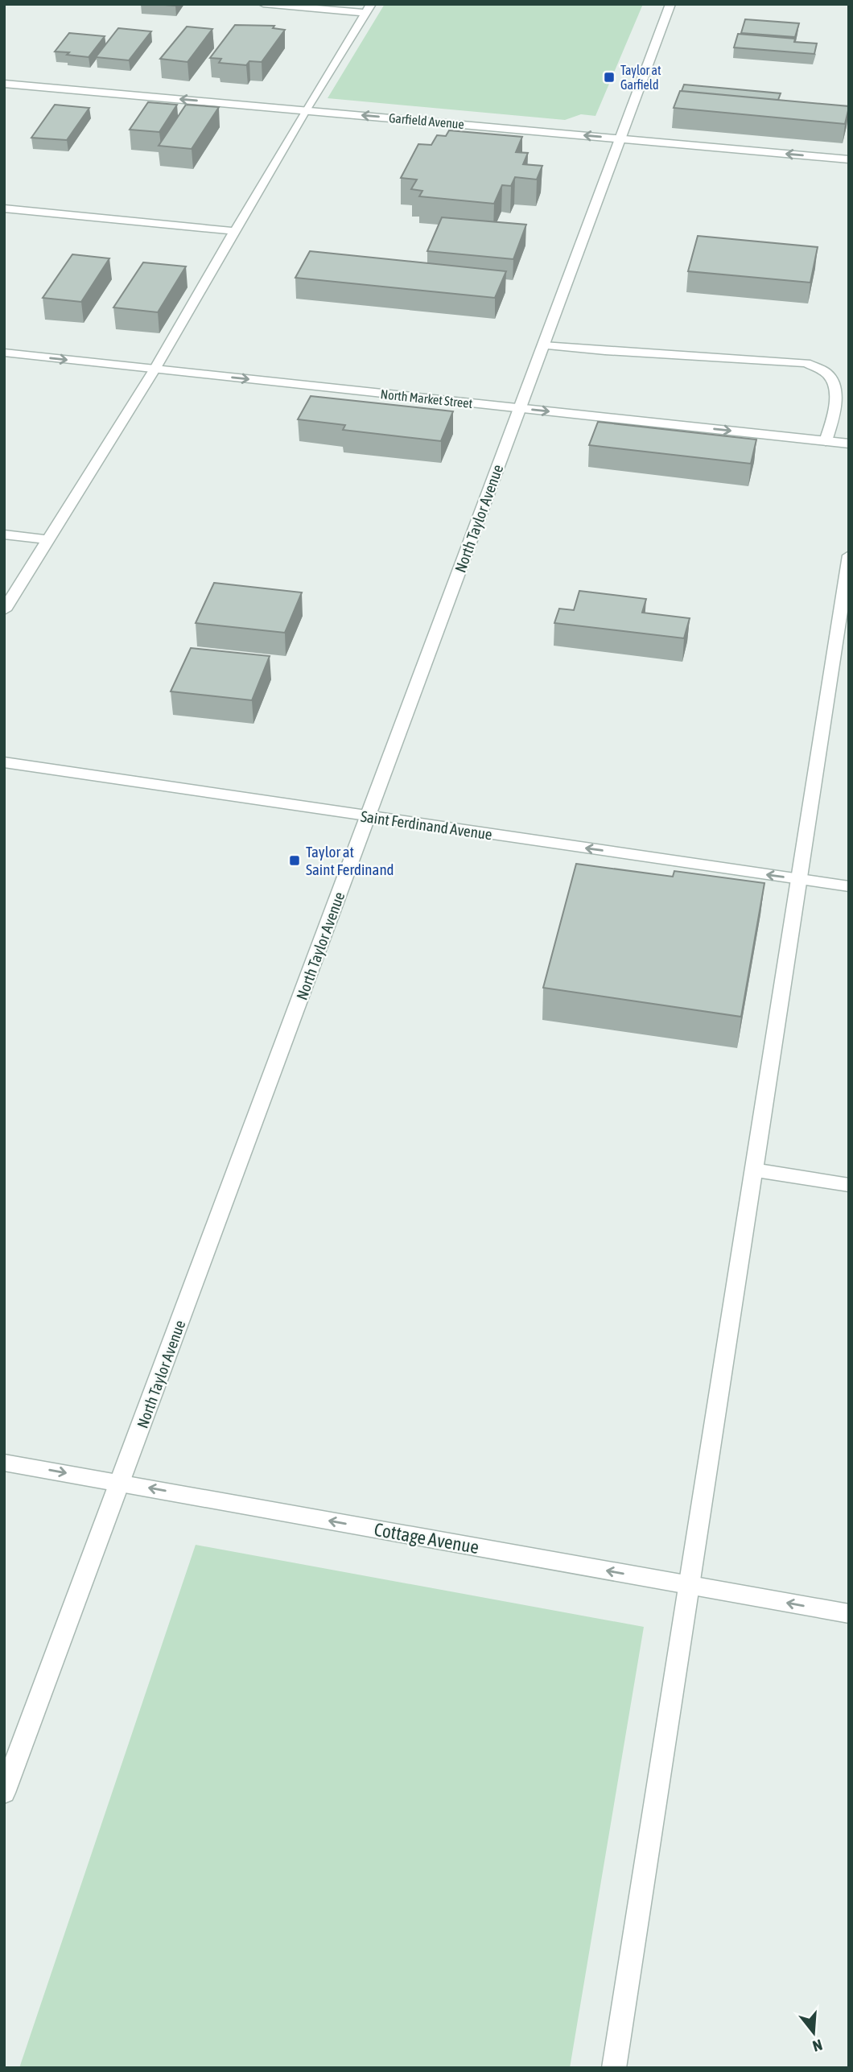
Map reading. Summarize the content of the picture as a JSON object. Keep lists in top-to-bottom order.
{
  "streets": {
    "street": [
      "Garfield Avenue",
      "North Market Street",
      "North Taylor Avenue",
      "Saint Ferdinand Avenue",
      "Cottage Avenue"
    ]
  },
  "crossings": [
    ["Garfield Avenue", "North Taylor Avenue"],
    ["North Market Street", "North Taylor Avenue"],
    ["North Taylor Avenue", "Saint Ferdinand Avenue"],
    ["North Taylor Avenue", "Cottage Avenue"]
  ],
  "one_way": ["North Market Street", "Saint Ferdinand Avenue"],
  "places": {
    "transit": ["Taylor at Garfield", "Taylor at Saint Ferdinand"]
  },
  "north": "bottom"
}
